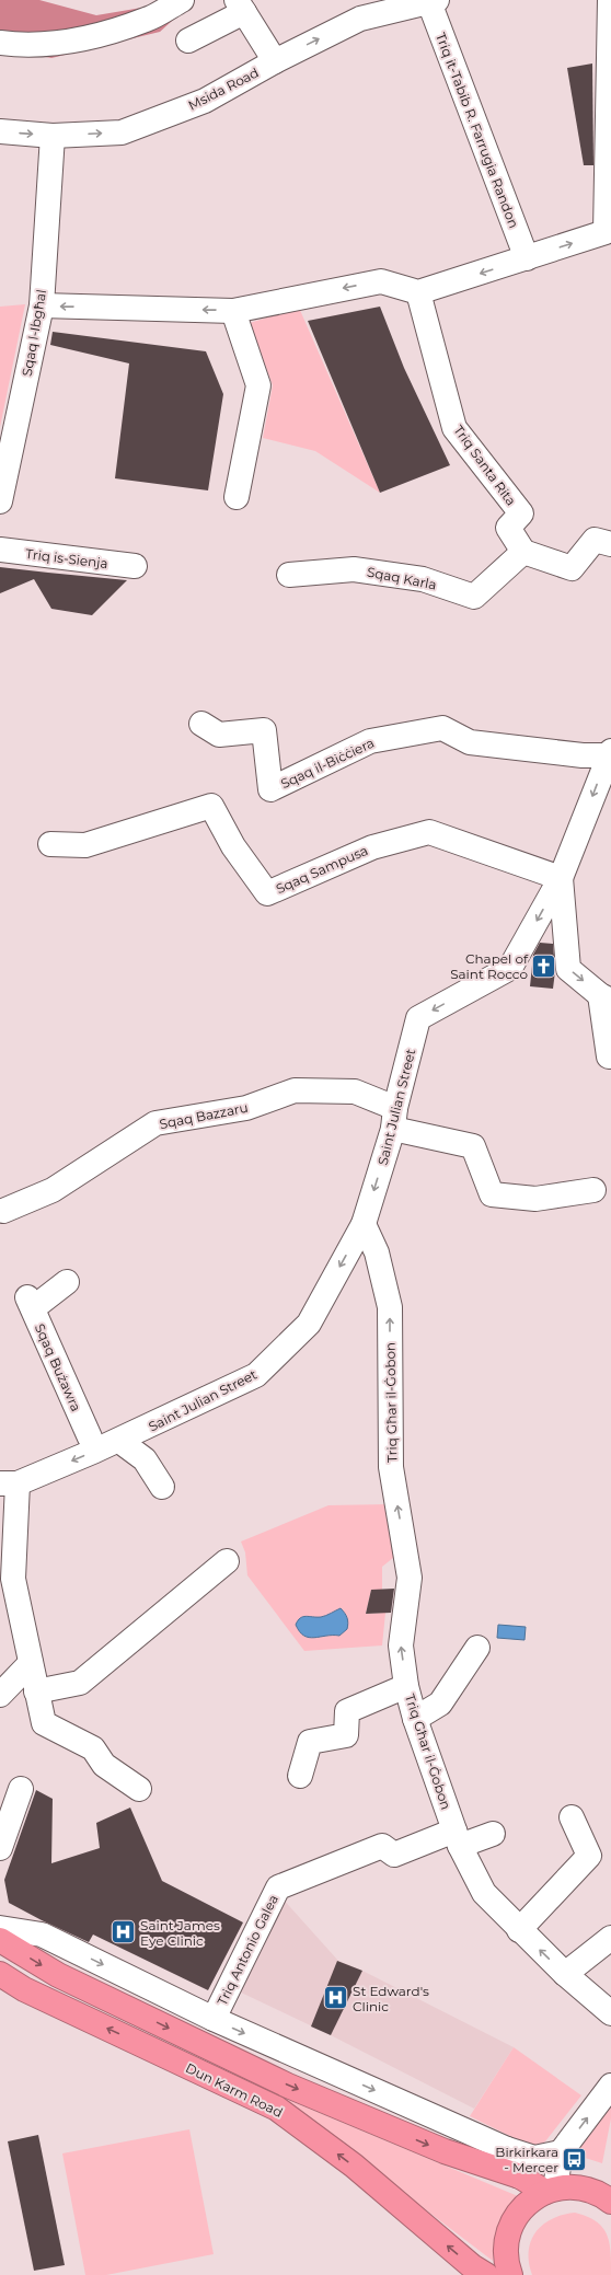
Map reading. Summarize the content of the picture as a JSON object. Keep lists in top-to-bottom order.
{
  "streets": {
    "highway": ["Dun Karm Road"],
    "street": [
      "Msida Road",
      "Triq it-Tabib R. Farrugia Randon",
      "Sqaq l-Ibgħal",
      "Triq Santa Rita",
      "Triq is-Sienja",
      "Sqaq Karla",
      "Sqaq il-Biċċiera",
      "Sqaq Sampusa",
      "Saint Julian Street",
      "Sqaq Bazzaru",
      "Sqaq Bużawra",
      "Triq Għar il-Ġobon",
      "Triq Antonio Galea"
    ]
  },
  "crossings": [
    ["Msida Road", "Triq it-Tabib R. Farrugia Randon"],
    ["Msida Road", "Sqaq l-Ibgħal"],
    ["Triq Santa Rita", "Sqaq Karla"],
    ["Sqaq il-Biċċiera", "Saint Julian Street"],
    ["Sqaq Sampusa", "Saint Julian Street"],
    ["Saint Julian Street", "Sqaq Bazzaru"],
    ["Saint Julian Street", "Triq Għar il-Ġobon"],
    ["Triq Għar il-Ġobon", "Triq Antonio Galea"]
  ],
  "one_way": ["Saint Julian Street", "Triq Għar il-Ġobon"],
  "places": {
    "church": ["Chapel of Saint Rocco"],
    "hospital": ["Saint James Eye Clinic", "St Edward's Clinic"],
    "bus stop": ["Birkirkara - Mercer"]
  }
}
